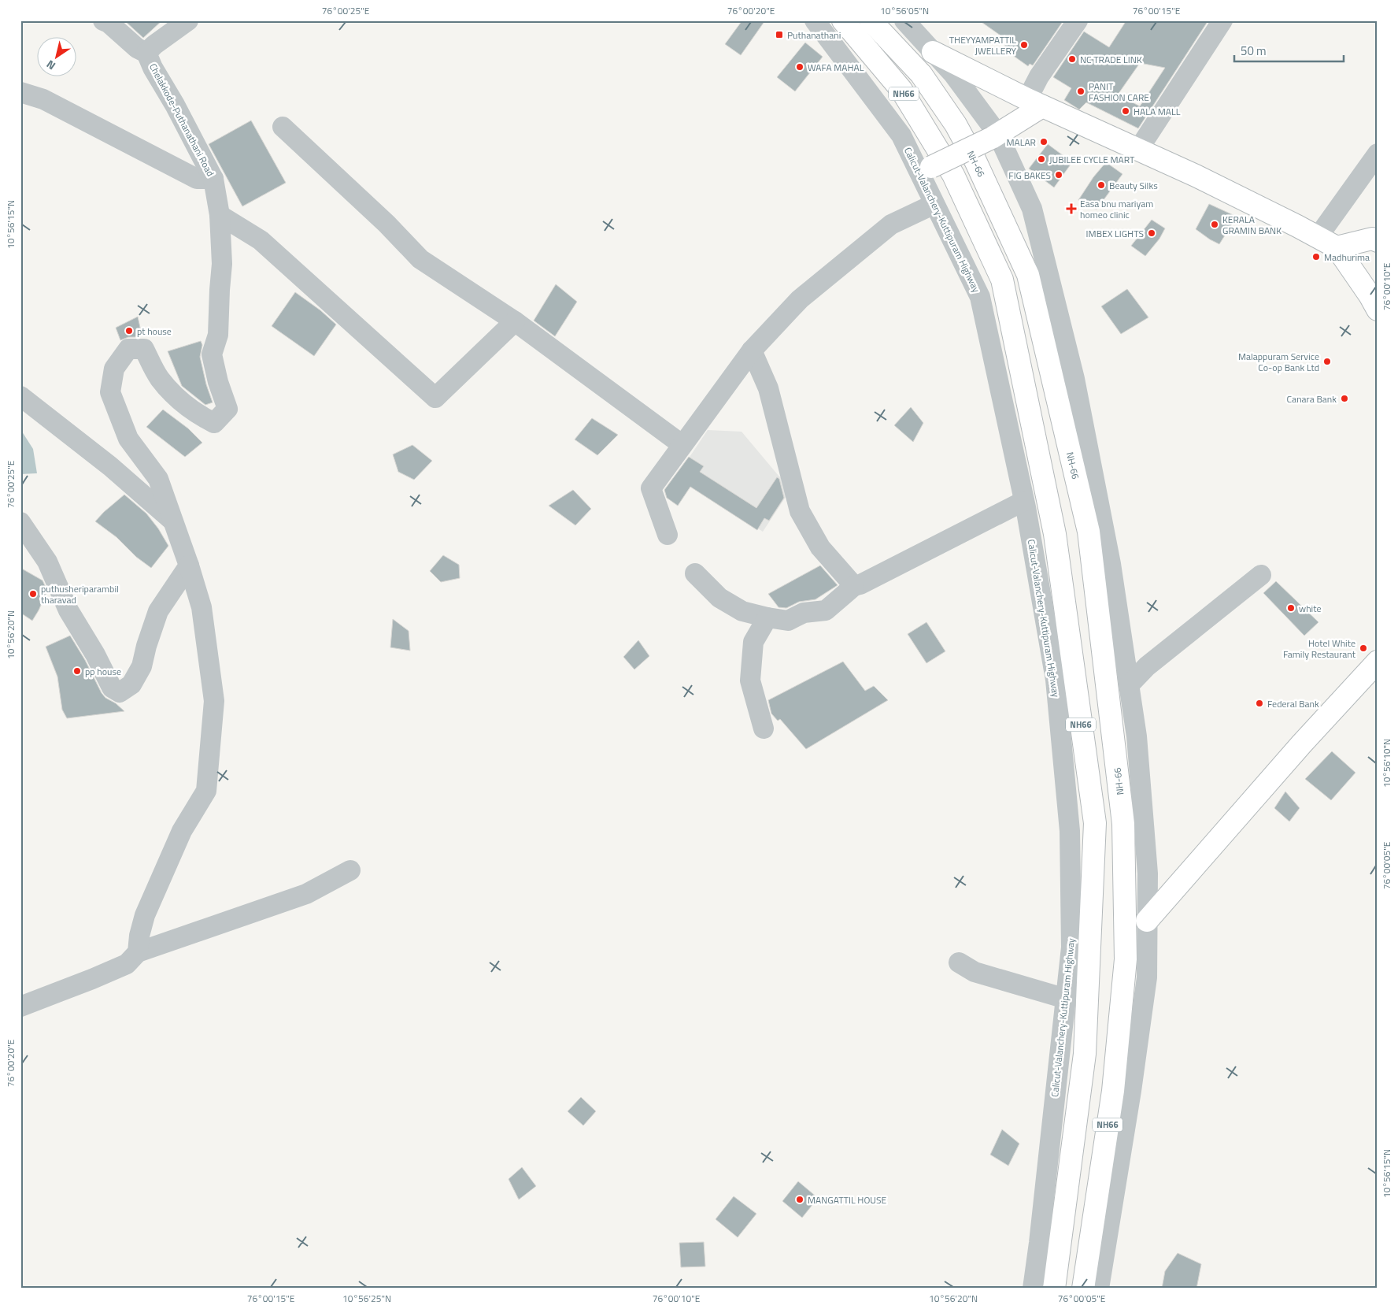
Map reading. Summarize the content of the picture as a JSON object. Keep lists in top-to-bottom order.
{
  "streets": {
    "main road": ["NH66", "NH-66", "Calicut-Valanchery-Kuttipuram Highway"],
    "street": ["Chelakkode-Puthanathani Road"]
  },
  "crossings": [
    ["NH66", "Calicut-Valanchery-Kuttipuram Highway"]
  ],
  "places": {
    "transit": ["Puthanathani"],
    "other": [
      "THEYYAMPATTIL JWELLERY",
      "NC TRADE LINK",
      "WAFA MAHAL",
      "PANIT FASHION CARE",
      "HALA MALL",
      "MALAR",
      "JUBILEE CYCLE MART",
      "FIG BAKES",
      "Beauty Silks",
      "KERALA GRAMIN BANK",
      "IMBEX LIGHTS",
      "Madhurima",
      "pt house",
      "Malappuram Service Co-op Bank Ltd",
      "Canara Bank",
      "puthusheriparambil tharavad",
      "white",
      "Hotel White Family Restaurant",
      "pp house",
      "Federal Bank",
      "MANGATTIL HOUSE"
    ],
    "health": ["Easa bnu mariyam homeo clinic"]
  },
  "scale_bar": "50 m",
  "north": "bottom left",
  "coordinates": [
    "76°00'25\"E",
    "76°00'20\"E",
    "10°56'05\"N",
    "76°00'15\"E",
    "10°56'15\"N",
    "76°00'10\"E",
    "10°56'20\"N",
    "10°56'10\"N",
    "76°00'05\"E",
    "10°56'25\"N"
  ]
}
